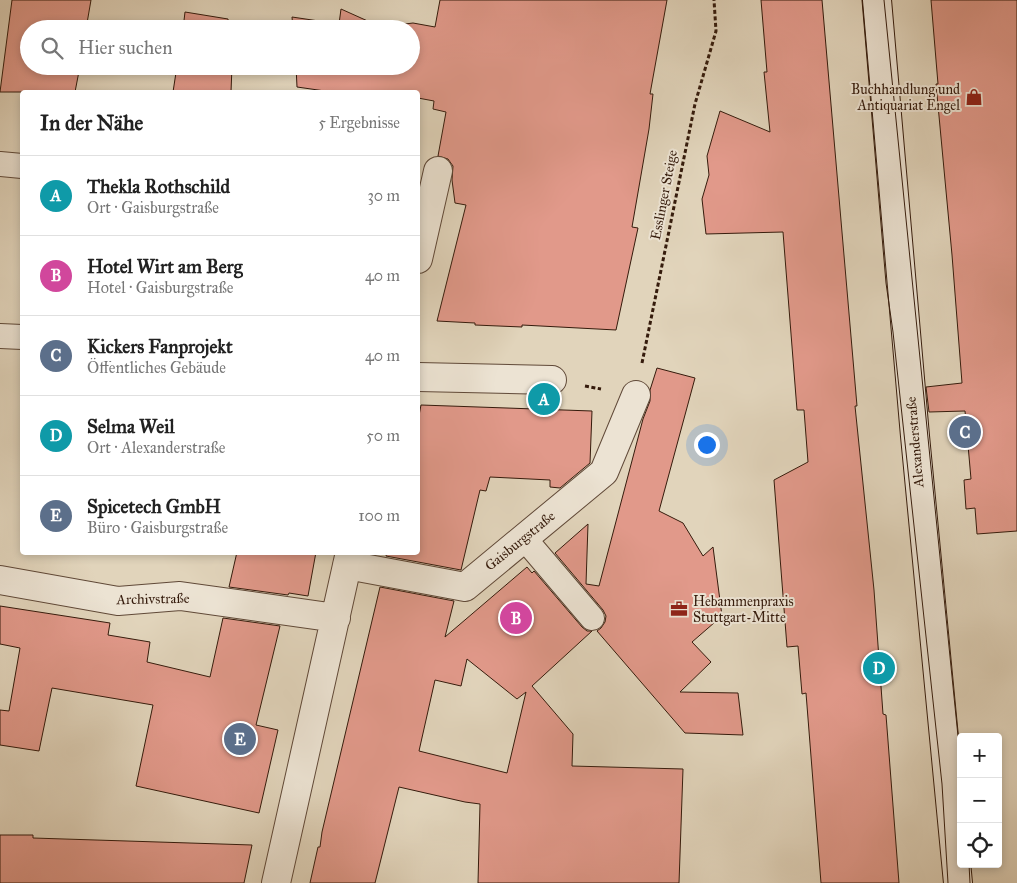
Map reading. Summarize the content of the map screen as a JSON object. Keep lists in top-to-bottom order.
{
  "streets": {
    "street": ["Alexanderstraße", "Gaisburgstraße", "Archivstraße"],
    "path": ["Esslinger Steige"]
  },
  "crossings": [
    ["Esslinger Steige", "Gaisburgstraße"],
    ["Gaisburgstraße", "Archivstraße"]
  ],
  "places": {
    "shop": ["Buchhandlung und Antiquariat Engel"],
    "office": ["Hebammenpraxis Stuttgart-Mitte"]
  },
  "page": {
    "search": "Hier suchen",
    "heading": ["In der Nähe", "5 Ergebnisse"],
    "list": [
      {
        "mark": "A",
        "name": "Thekla Rothschild",
        "note": "Ort · Gaisburgstraße",
        "value": "30 m"
      },
      {
        "mark": "B",
        "name": "Hotel Wirt am Berg",
        "note": "Hotel · Gaisburgstraße",
        "value": "40 m"
      },
      {
        "mark": "C",
        "name": "Kickers Fanprojekt",
        "note": "Öffentliches Gebäude",
        "value": "40 m"
      },
      {
        "mark": "D",
        "name": "Selma Weil",
        "note": "Ort · Alexanderstraße",
        "value": "50 m"
      },
      {
        "mark": "E",
        "name": "Spicetech GmbH",
        "note": "Büro · Gaisburgstraße",
        "value": "100 m"
      }
    ],
    "pins": [
      "A",
      "C",
      "B",
      "D",
      "E"
    ],
    "map_buttons": ["+", "−"]
  }
}
